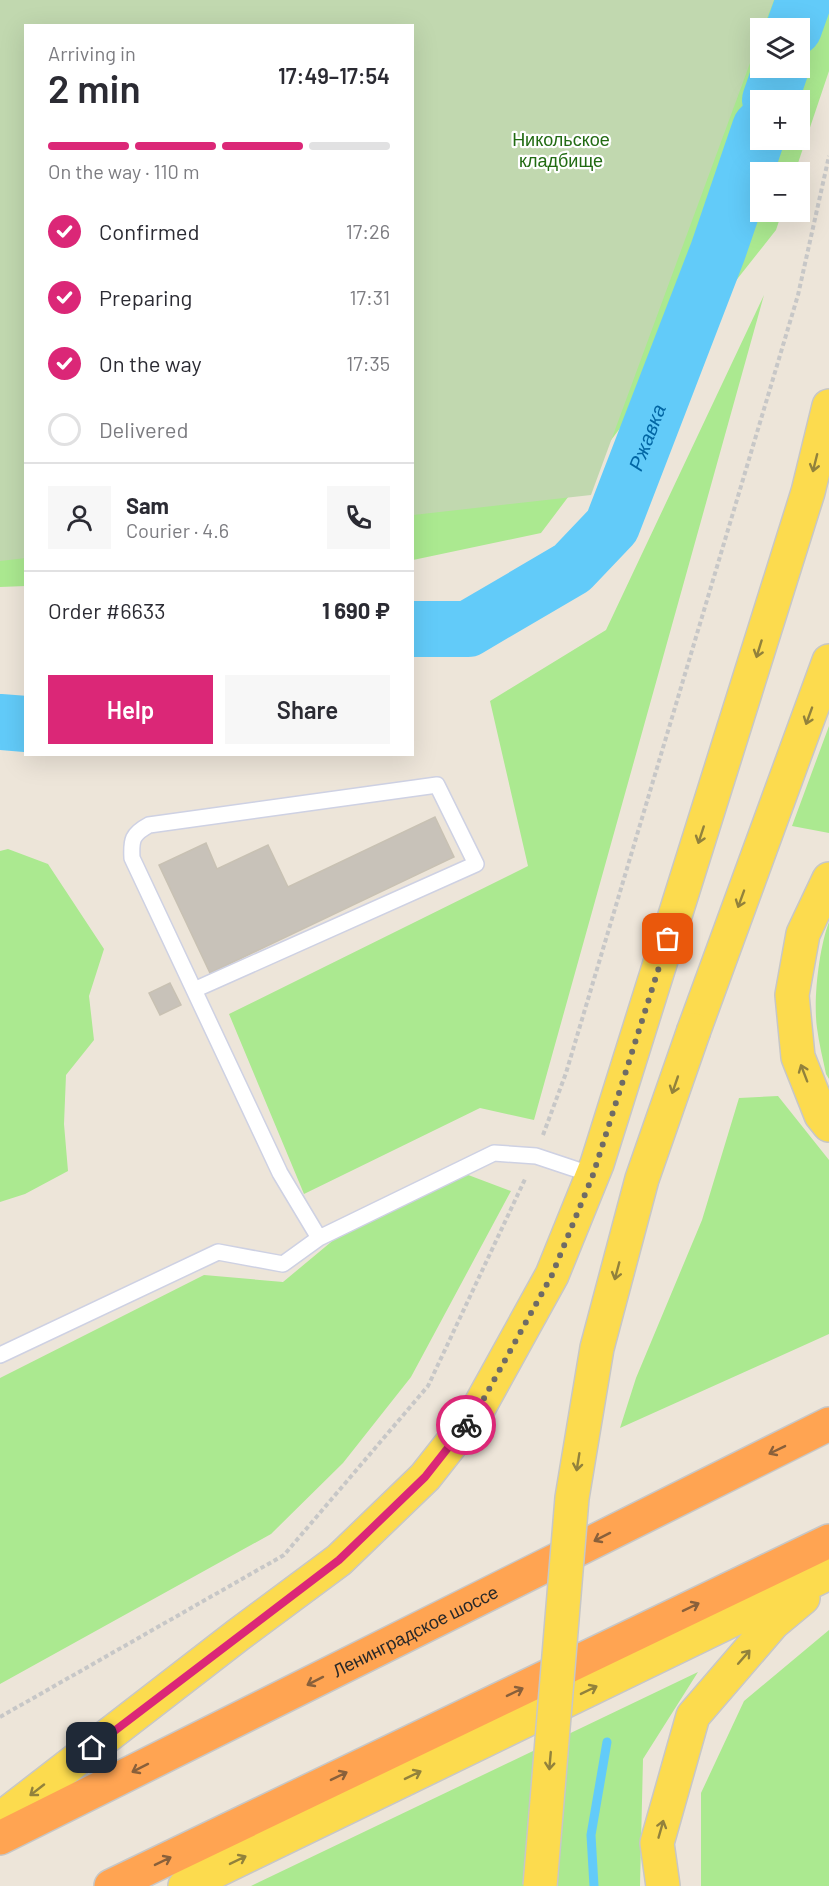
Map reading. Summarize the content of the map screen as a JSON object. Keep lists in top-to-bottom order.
{
  "streets": {
    "highway": ["Ленинградское шоссе"]
  },
  "water": ["Ржавка"],
  "parks": ["Никольское кладбище"],
  "page": {
    "map_buttons": ["+", "−"],
    "heading": ["2 min", "Arriving in", "17:49–17:54"],
    "panel": [
      "Sam",
      "Courier · 4.6",
      "Order #6633",
      "1 690 ₽"
    ],
    "bar": "On the way · 110 m",
    "list": [
      ["Confirmed", "17:26"],
      ["Preparing", "17:31"],
      ["On the way", "17:35"],
      "Delivered"
    ],
    "buttons": ["Help", "Share"]
  }
}
